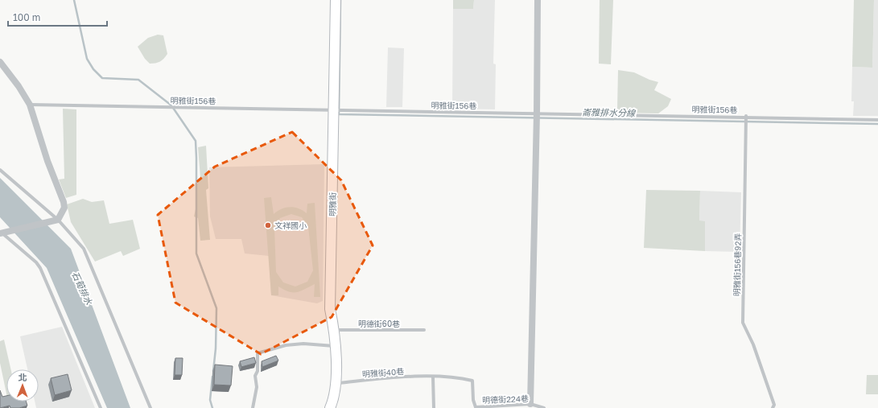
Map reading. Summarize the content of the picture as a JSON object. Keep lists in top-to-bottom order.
{
  "streets": {
    "street": ["明雅街"],
    "lane": [
      "明雅街156巷",
      "明雅街156巷92弄",
      "明德街60巷",
      "明雅街40巷",
      "明德街224巷"
    ]
  },
  "crossings": [
    ["明雅街156巷", "明雅街"],
    ["明雅街156巷", "明雅街156巷92弄"],
    ["明雅街", "明德街60巷"],
    ["明雅街", "明雅街40巷"],
    ["明雅街40巷", "明德街224巷"]
  ],
  "water": ["崙雅排水分線", "石筍排水"],
  "places": ["文祥國小"],
  "scale_bar": "100 m",
  "north": "top"
}
